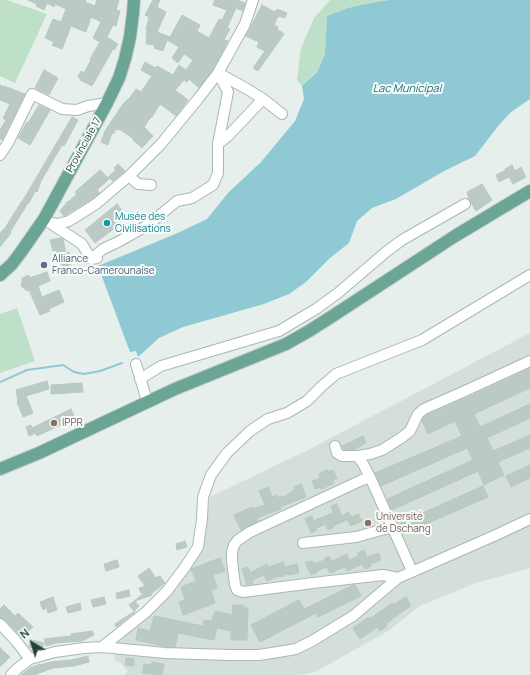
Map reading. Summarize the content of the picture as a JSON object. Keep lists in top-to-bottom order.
{
  "streets": {
    "main road": ["Provinciale 17"]
  },
  "water": ["Lac Municipal"],
  "places": [
    "Musée des Civilisations",
    "Alliance Franco-Camerounaise",
    "IPPR",
    "Université de Dschang"
  ],
  "north": "top left"
}
